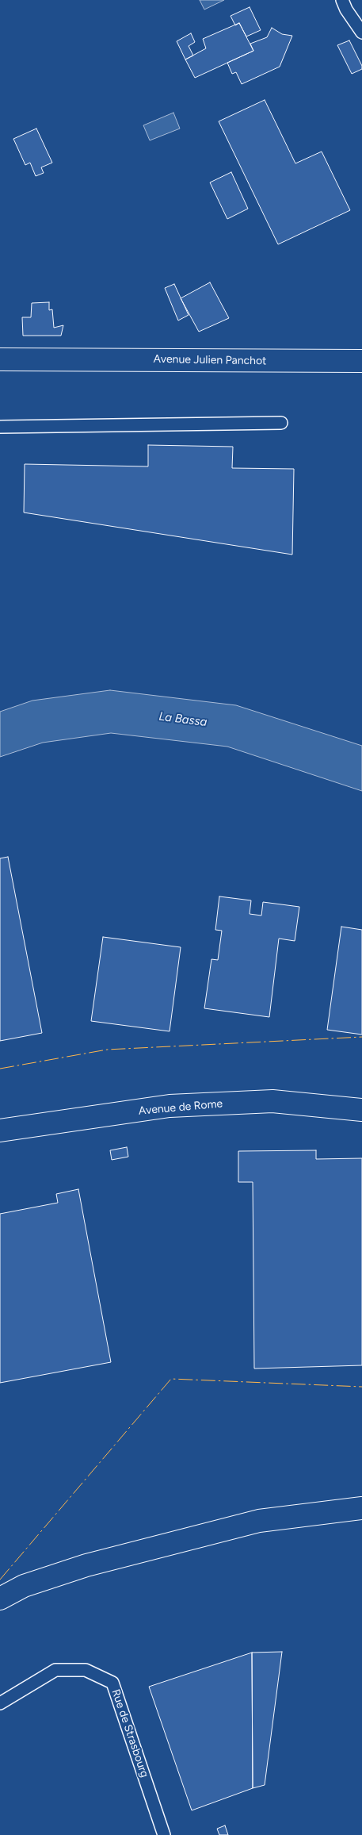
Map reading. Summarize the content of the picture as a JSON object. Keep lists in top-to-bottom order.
{
  "streets": {
    "main road": ["Avenue Julien Panchot", "Avenue de Rome"],
    "lane": ["Rue de Strasbourg"]
  },
  "water": ["La Bassa"]
}
